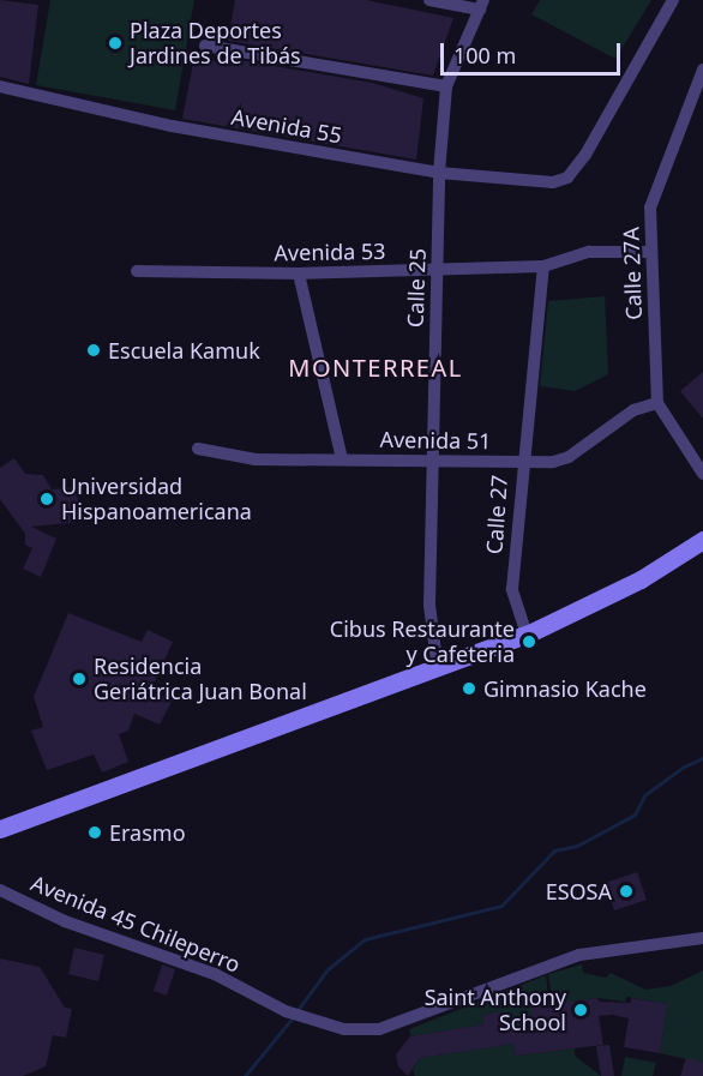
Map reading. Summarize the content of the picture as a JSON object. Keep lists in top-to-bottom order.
{
  "streets": {
    "street": [
      "Avenida 55",
      "Avenida 53",
      "Calle 27A",
      "Calle 25",
      "Avenida 51",
      "Calle 27",
      "Avenida 45 Chileperro"
    ]
  },
  "crossings": [
    ["Avenida 55", "Calle 25"],
    ["Avenida 53", "Calle 27A"],
    ["Avenida 53", "Calle 25"],
    ["Avenida 53", "Calle 27"],
    ["Calle 27A", "Avenida 51"],
    ["Calle 25", "Avenida 51"],
    ["Avenida 51", "Calle 27"]
  ],
  "districts": ["MONTERREAL"],
  "places": [
    "Plaza Deportes Jardines de Tibás",
    "Escuela Kamuk",
    "Universidad Hispanoamericana",
    "Cibus Restaurante y Cafeteria",
    "Residencia Geriátrica Juan Bonal",
    "Gimnasio Kache",
    "Erasmo",
    "ESOSA",
    "Saint Anthony School"
  ],
  "scale_bar": "100 m"
}
